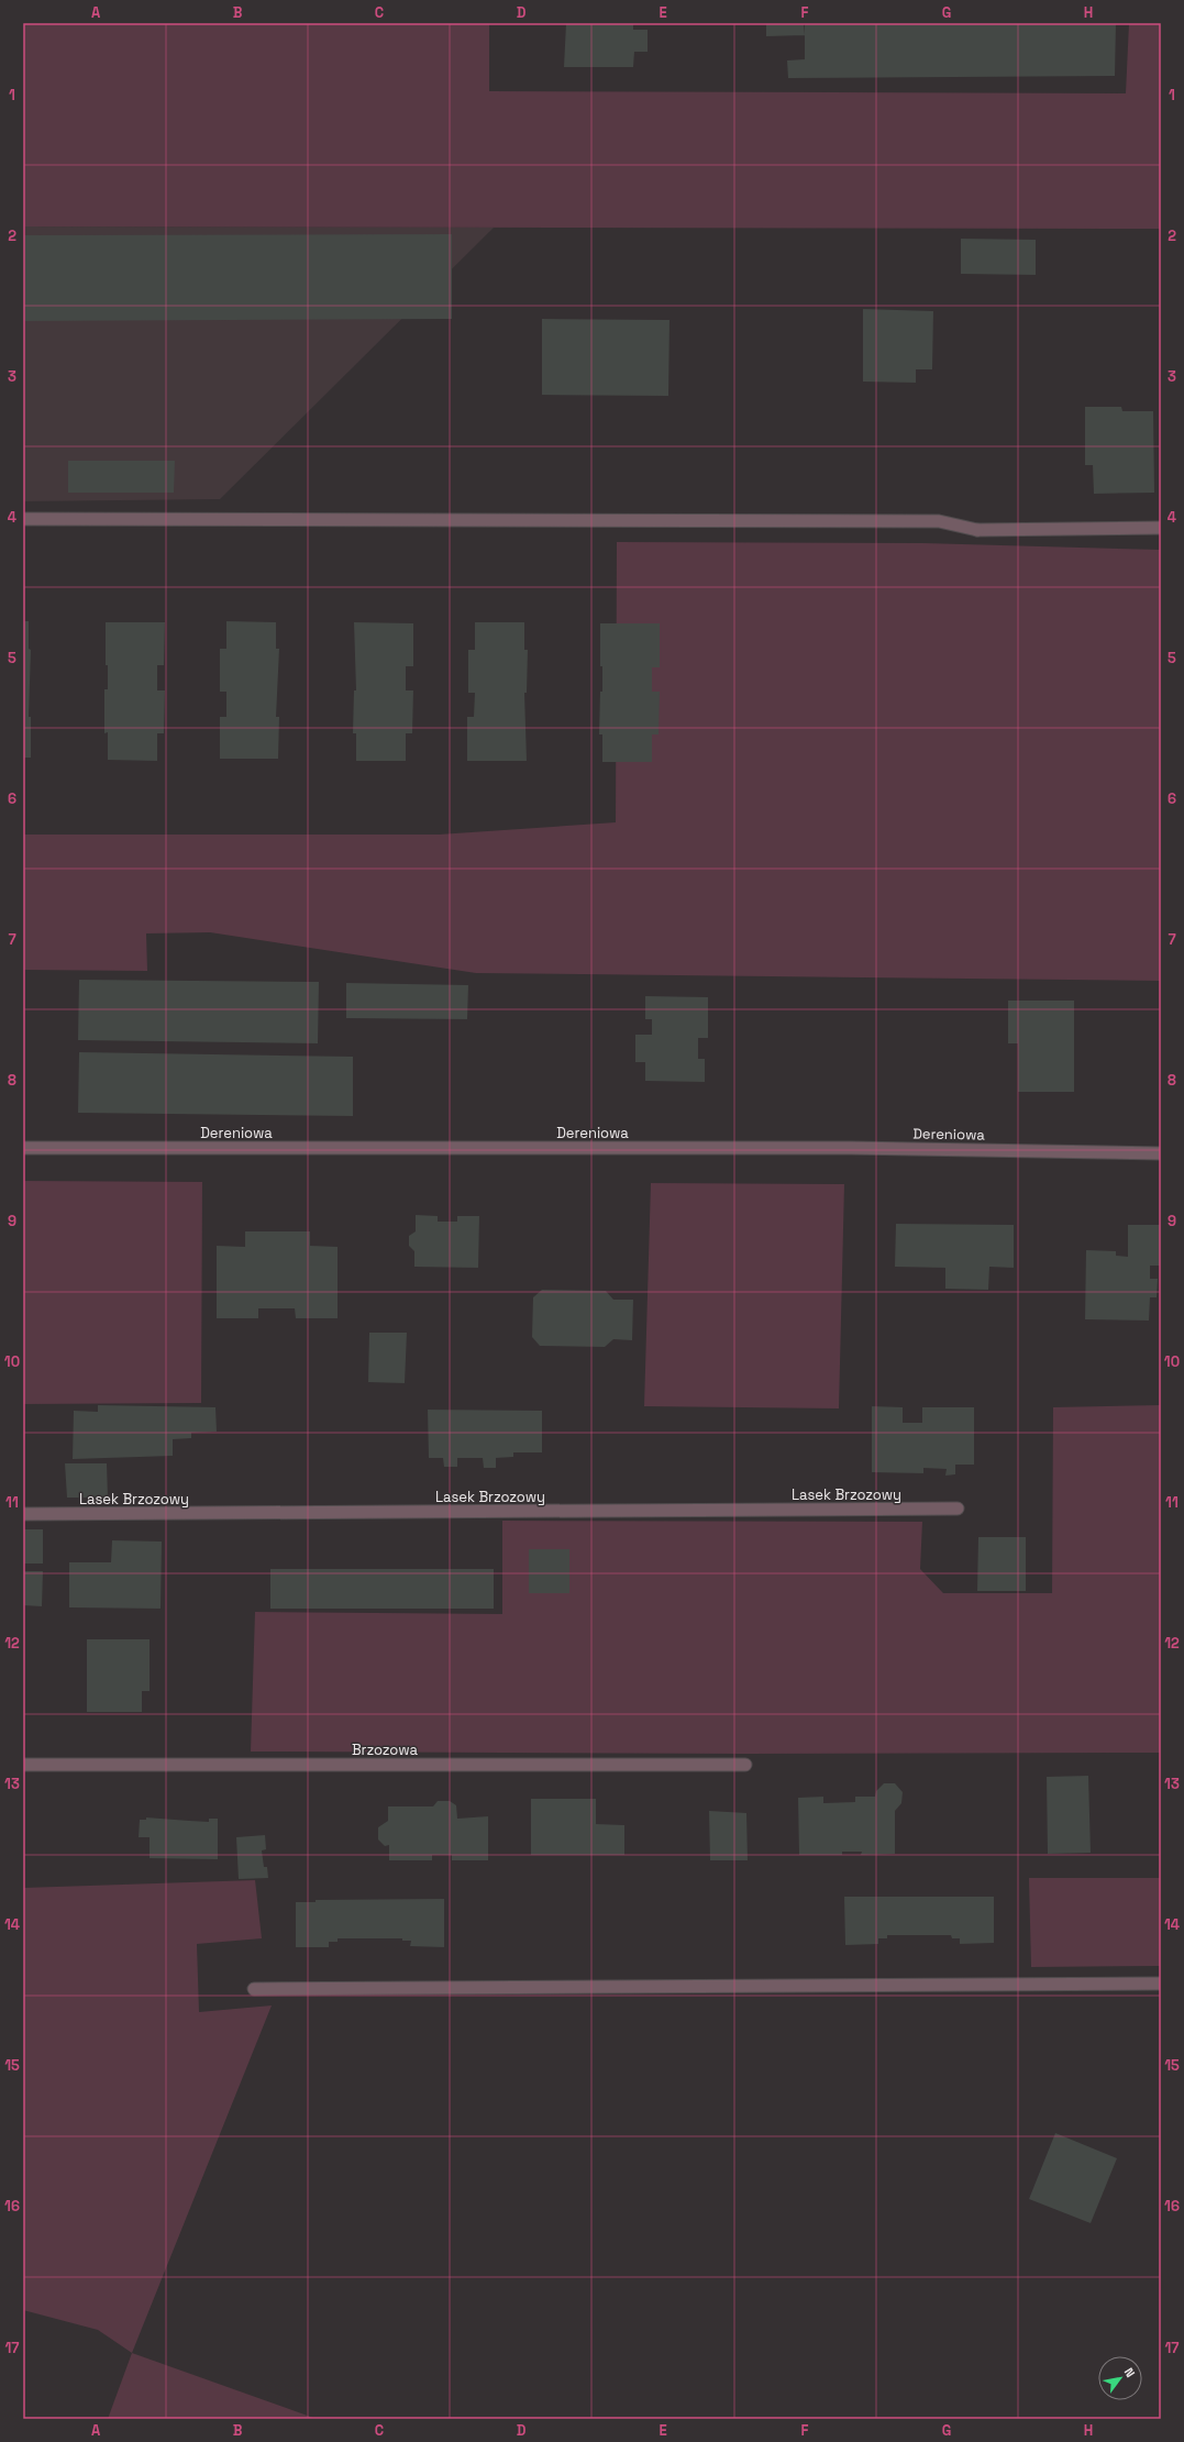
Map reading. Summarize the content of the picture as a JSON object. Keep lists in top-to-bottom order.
{
  "streets": {
    "street": ["Dereniowa", "Lasek Brzozowy", "Brzozowa"]
  },
  "north": "top right",
  "grid": {
    "columns": [
      "A",
      "B",
      "C",
      "D",
      "E",
      "F",
      "G",
      "H"
    ],
    "rows": [
      "1",
      "2",
      "3",
      "4",
      "5",
      "6",
      "7",
      "8",
      "9",
      "10",
      "11",
      "12",
      "13",
      "14",
      "15",
      "16",
      "17"
    ]
  }
}
